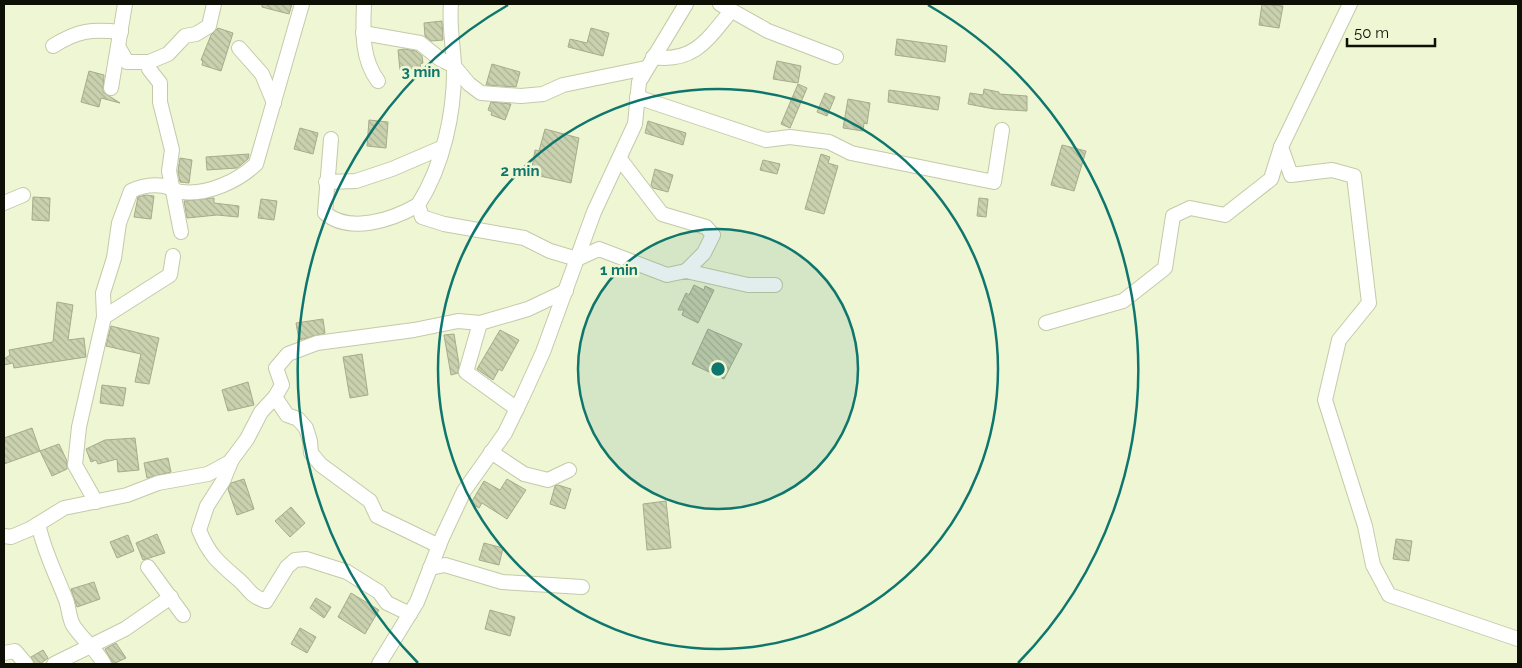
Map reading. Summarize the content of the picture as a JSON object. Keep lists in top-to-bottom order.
{
  "scale_bar": "50 m",
  "rings": ["3 min", "2 min", "1 min"]
}
